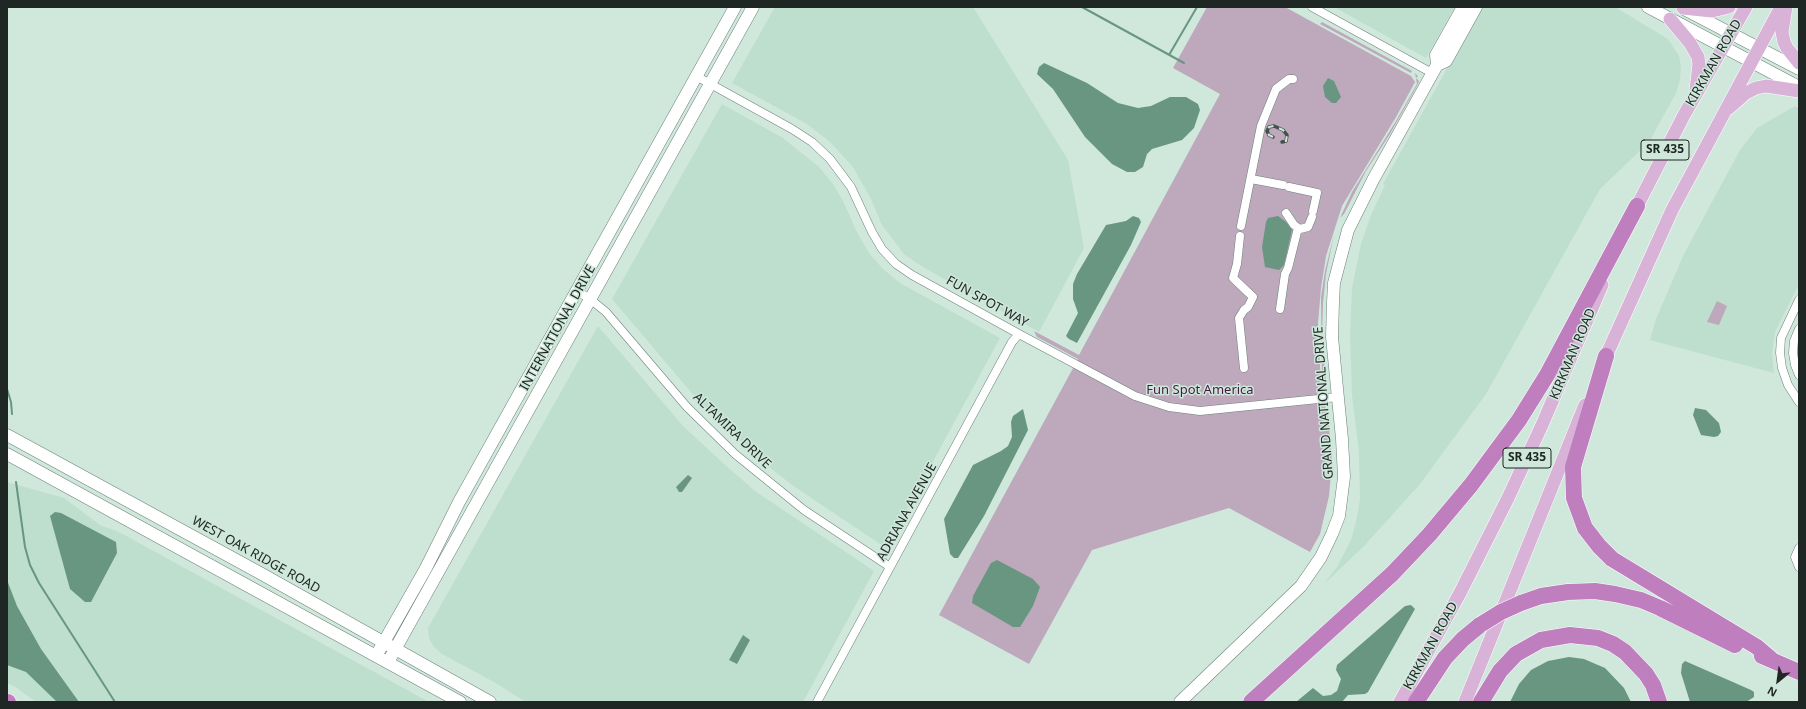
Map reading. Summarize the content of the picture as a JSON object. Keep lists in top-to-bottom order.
{
  "streets": {
    "main road": ["KIRKMAN ROAD", "SR 435"],
    "street": [
      "FUN SPOT WAY",
      "INTERNATIONAL DRIVE",
      "GRAND NATIONAL DRIVE",
      "ALTAMIRA DRIVE",
      "ADRIANA AVENUE",
      "WEST OAK RIDGE ROAD"
    ]
  },
  "crossings": [
    ["FUN SPOT WAY", "INTERNATIONAL DRIVE"],
    ["FUN SPOT WAY", "GRAND NATIONAL DRIVE"],
    ["FUN SPOT WAY", "ADRIANA AVENUE"],
    ["INTERNATIONAL DRIVE", "ALTAMIRA DRIVE"],
    ["INTERNATIONAL DRIVE", "WEST OAK RIDGE ROAD"],
    ["ALTAMIRA DRIVE", "ADRIANA AVENUE"]
  ],
  "parks": ["Fun Spot America"],
  "north": "bottom left"
}
